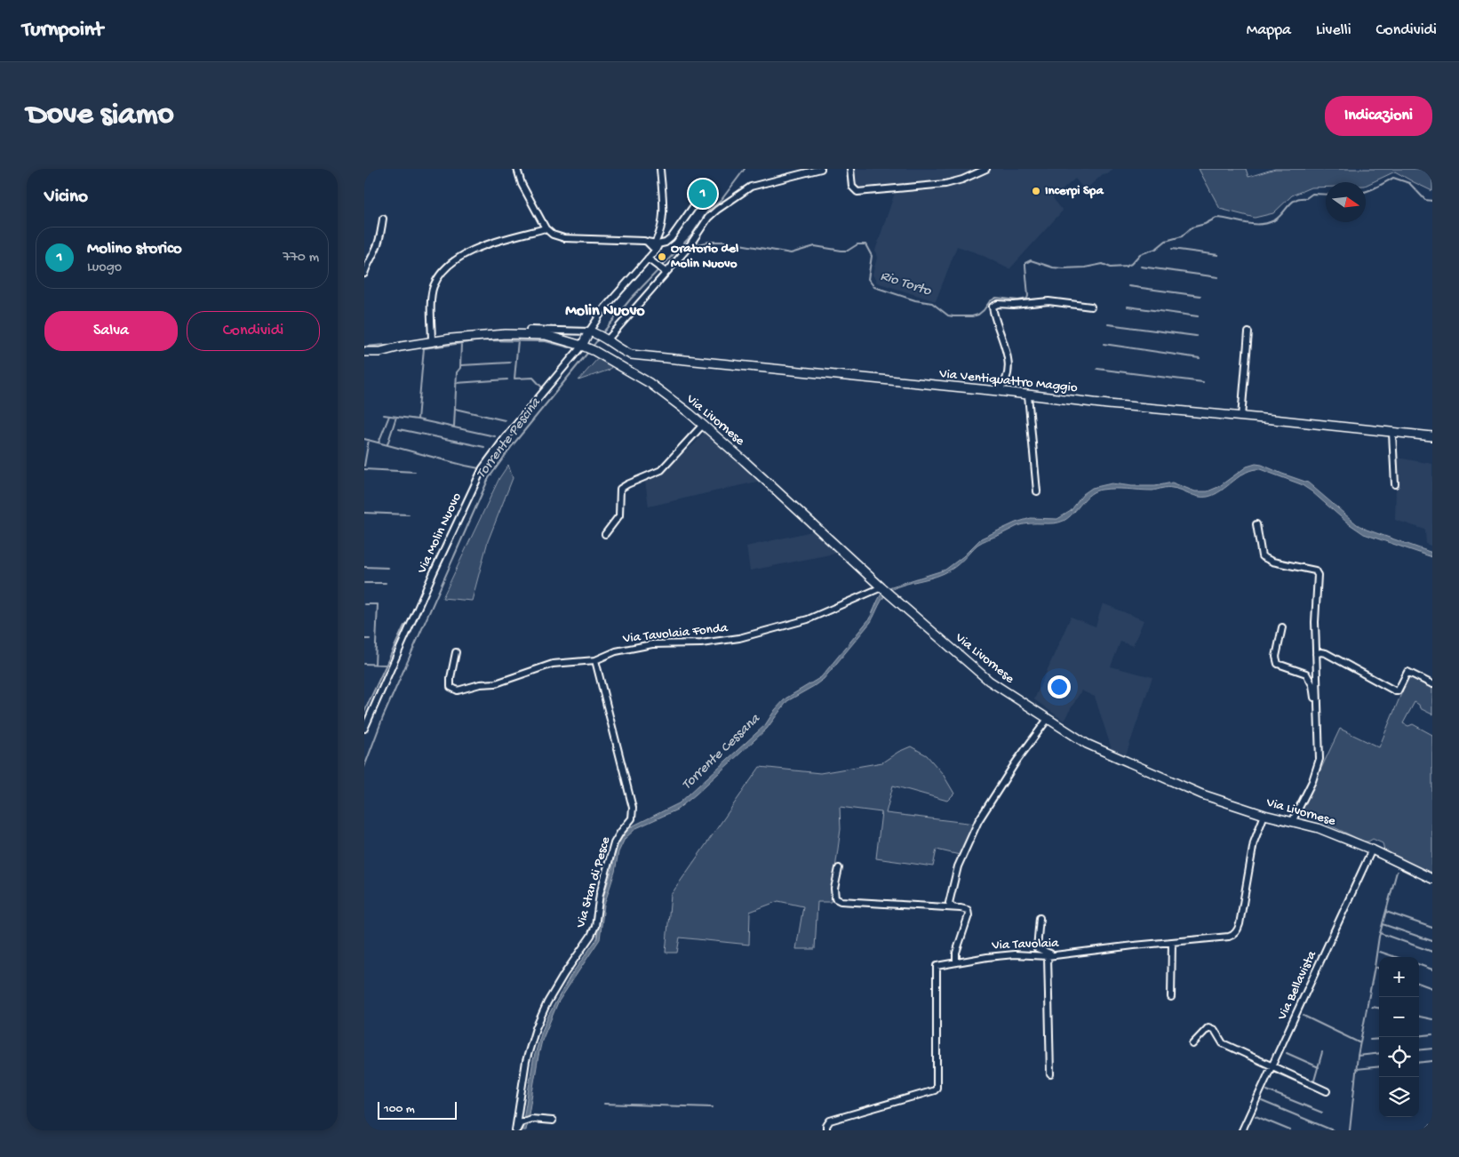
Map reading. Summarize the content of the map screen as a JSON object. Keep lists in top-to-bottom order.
{
  "streets": {
    "main road": ["Via Ventiquattro Maggio", "Via Livornese"],
    "street": [
      "Via Molin Nuovo",
      "Via Tavolaia Fonda",
      "Via Stan di Pesce",
      "Via Tavolaia",
      "Via Bellavista"
    ]
  },
  "crossings": [
    ["Via Livornese", "Via Molin Nuovo"],
    ["Via Livornese", "Via Tavolaia Fonda"],
    ["Via Livornese", "Via Tavolaia"],
    ["Via Livornese", "Via Bellavista"],
    ["Via Tavolaia Fonda", "Via Stan di Pesce"]
  ],
  "districts": ["Molin Nuovo"],
  "water": ["Rio Torto", "Torrente Pescina", "Torrente Cessana"],
  "places": ["Incerpi Spa", "Oratorio del Molin Nuovo"],
  "scale_bar": "100 m",
  "north": "right",
  "page": {
    "header": "Turnpoint",
    "nav": ["Mappa", "Livelli", "Condividi"],
    "buttons": [
      "Indicazioni",
      ["Salva", "Condividi"]
    ],
    "title": "Dove siamo",
    "heading": "Vicino",
    "pins": "1",
    "list": [
      {
        "mark": "1",
        "name": "Molino storico",
        "note": "Luogo",
        "value": "770 m"
      }
    ],
    "map_buttons": ["+", "−"],
    "scale": "100 m"
  }
}
